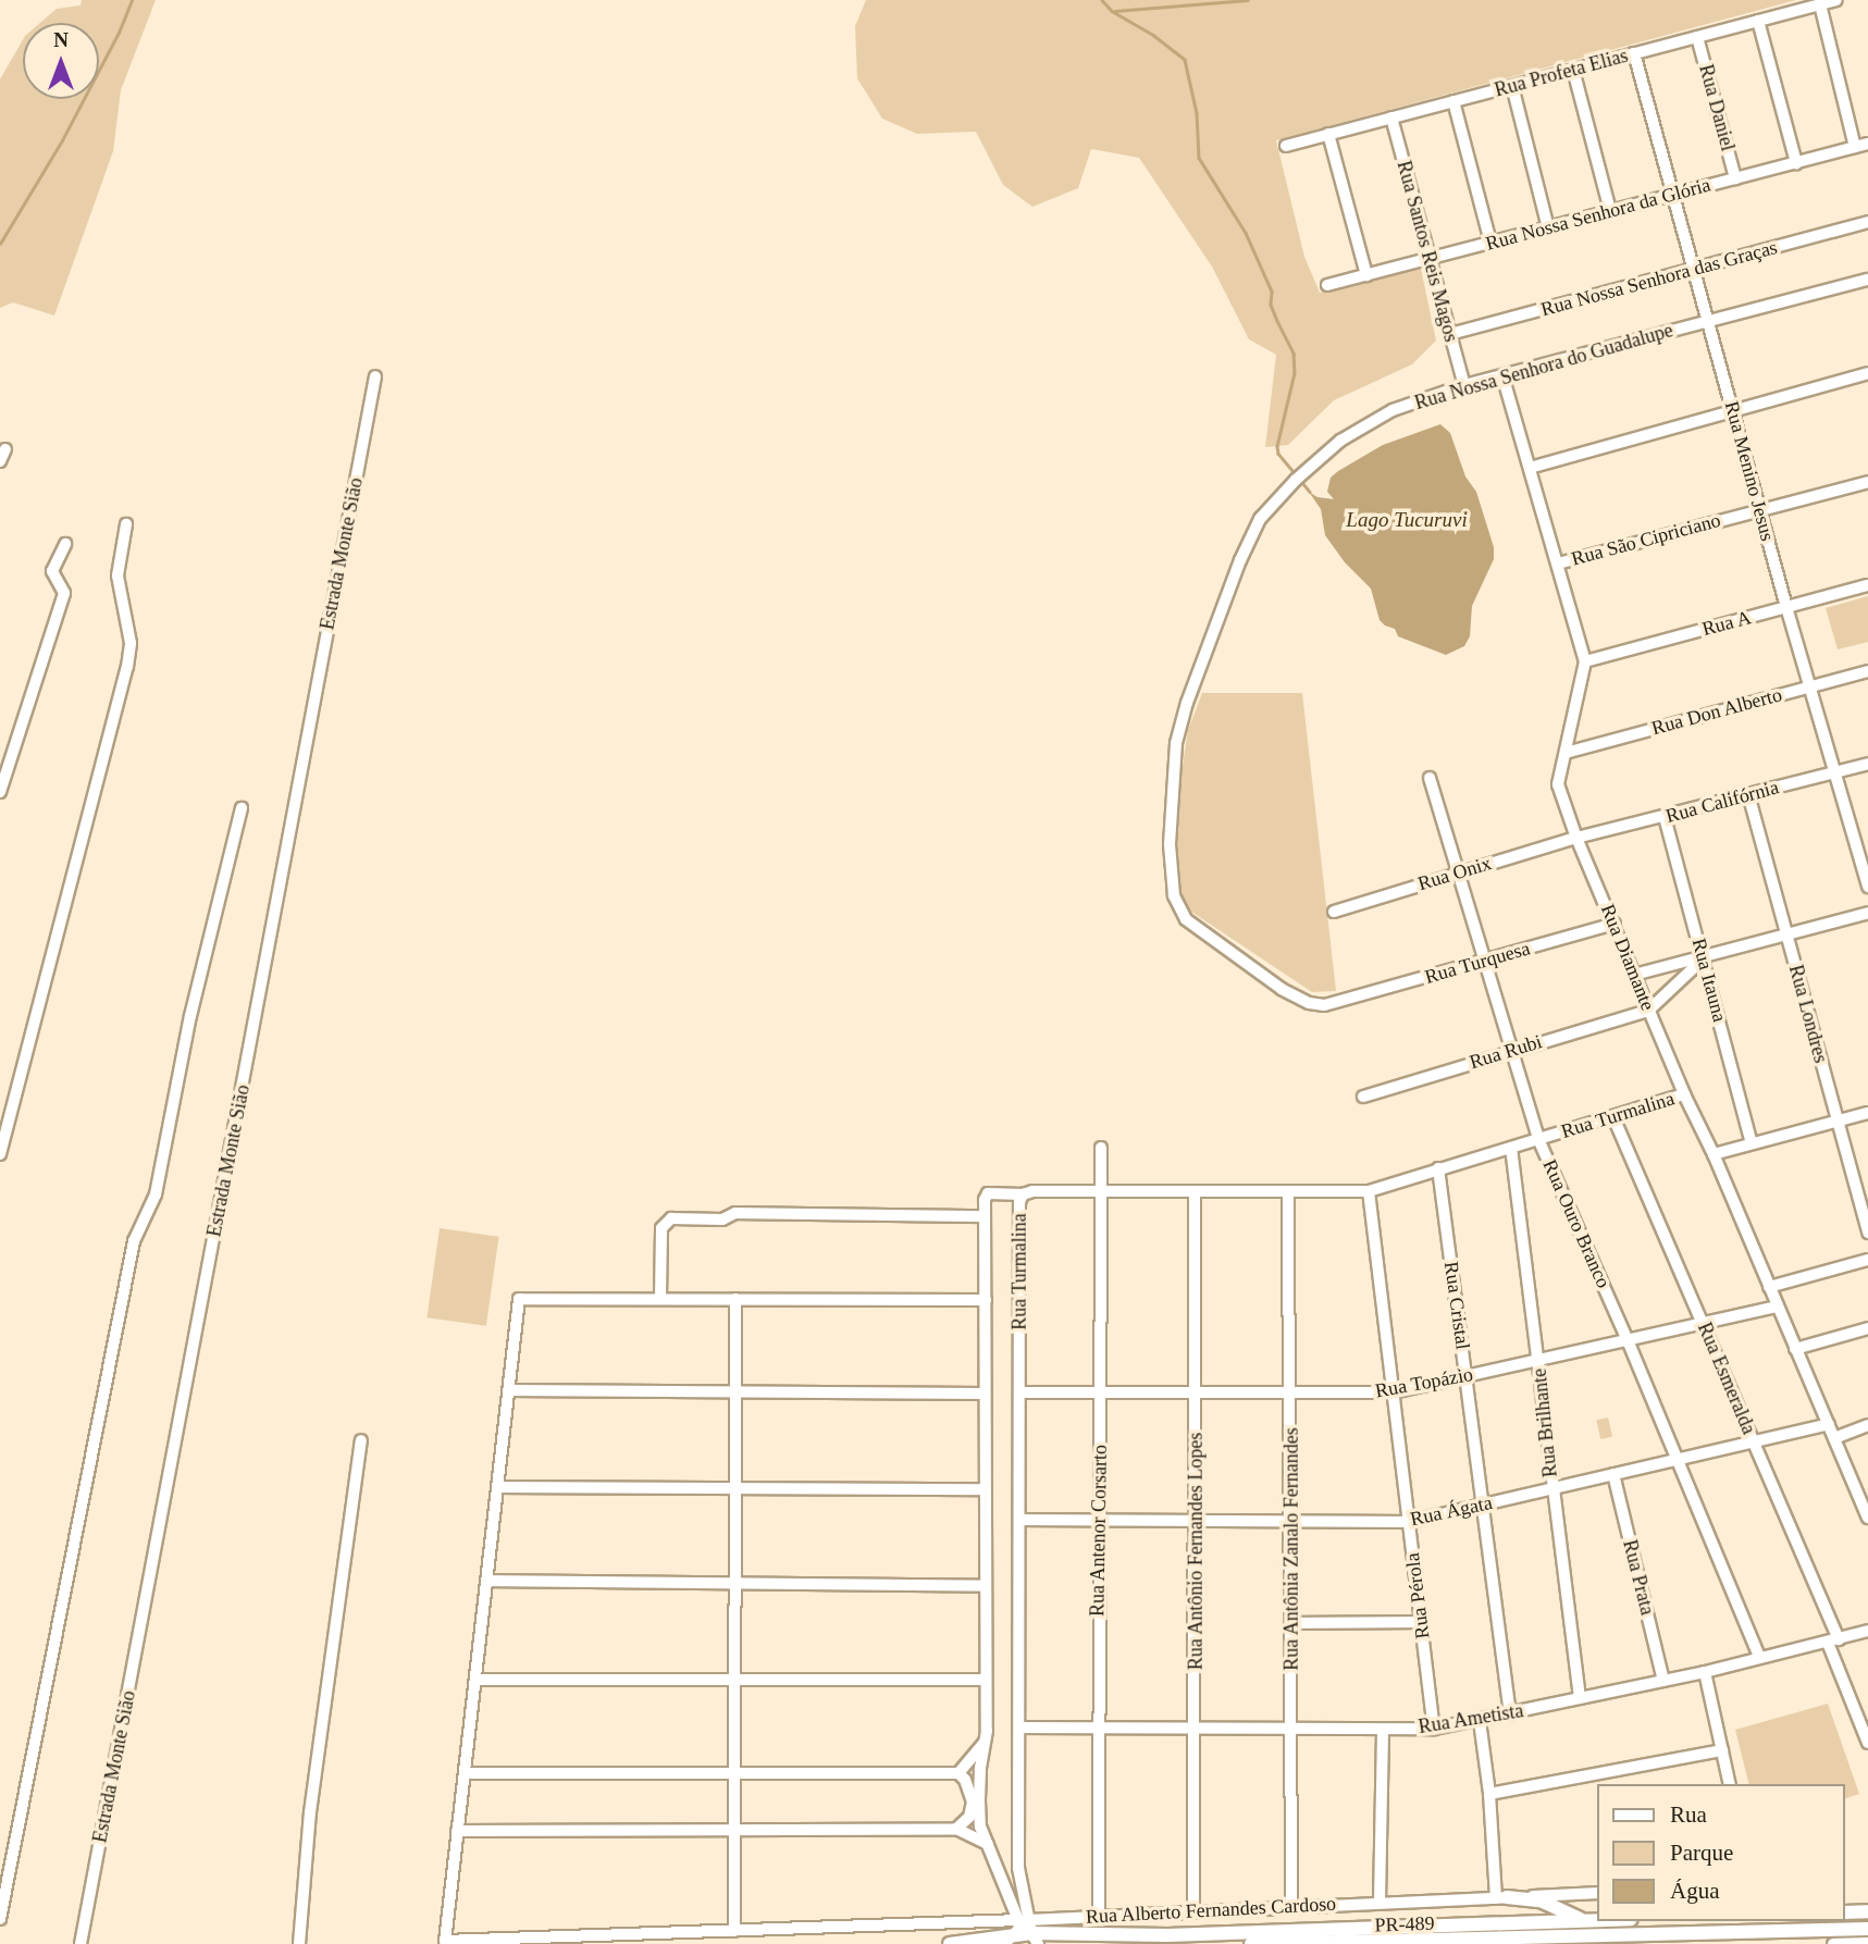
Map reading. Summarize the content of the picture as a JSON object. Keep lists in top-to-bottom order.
{
  "streets": {
    "main road": ["PR-489"],
    "street": [
      "Rua Profeta Elias",
      "Rua Daniel",
      "Rua Nossa Senhora da Glória",
      "Rua Santos Reis Magos",
      "Rua Nossa Senhora das Graças",
      "Rua Nossa Senhora do Guadalupe",
      "Rua Menino Jesus",
      "Rua São Cipriciano",
      "Estrada Monte Sião",
      "Rua A",
      "Rua Don Alberto",
      "Rua Califórnia",
      "Rua Onix",
      "Rua Diamante",
      "Rua Turquesa",
      "Rua Itauna",
      "Rua Londres",
      "Rua Rubi",
      "Rua Turmalina",
      "Rua Ouro Branco",
      "Rua Cristal",
      "Rua Esmeralda",
      "Rua Topázio",
      "Rua Brilhante",
      "Rua Ágata",
      "Rua Antenor Corsarto",
      "Rua Antônia Zanalo Fernandes",
      "Rua Antônio Fernandes Lopes",
      "Rua Prata",
      "Rua Pérola",
      "Rua Ametista",
      "Rua Alberto Fernandes Cardoso"
    ]
  },
  "crossings": [
    ["Rua Profeta Elias", "Rua Daniel"],
    ["Rua Profeta Elias", "Rua Santos Reis Magos"],
    ["Rua Profeta Elias", "Rua Menino Jesus"],
    ["Rua Daniel", "Rua Nossa Senhora da Glória"],
    ["Rua Nossa Senhora da Glória", "Rua Santos Reis Magos"],
    ["Rua Nossa Senhora da Glória", "Rua Menino Jesus"],
    ["Rua Santos Reis Magos", "Rua Nossa Senhora das Graças"],
    ["Rua Santos Reis Magos", "Rua Nossa Senhora do Guadalupe"],
    ["Rua Nossa Senhora das Graças", "Rua Menino Jesus"],
    ["Rua Nossa Senhora do Guadalupe", "Rua Menino Jesus"],
    ["Rua Nossa Senhora do Guadalupe", "Rua Diamante"],
    ["Rua Nossa Senhora do Guadalupe", "Rua Turquesa"],
    ["Rua Menino Jesus", "Rua São Cipriciano"],
    ["Rua Menino Jesus", "Rua A"],
    ["Rua Menino Jesus", "Rua Don Alberto"],
    ["Rua Menino Jesus", "Rua Califórnia"],
    ["Rua São Cipriciano", "Rua Diamante"],
    ["Rua A", "Rua Diamante"],
    ["Rua Don Alberto", "Rua Diamante"],
    ["Rua Califórnia", "Rua Onix"],
    ["Rua Califórnia", "Rua Diamante"],
    ["Rua Califórnia", "Rua Itauna"],
    ["Rua Califórnia", "Rua Londres"],
    ["Rua Onix", "Rua Diamante"],
    ["Rua Onix", "Rua Ouro Branco"],
    ["Rua Diamante", "Rua Turquesa"],
    ["Rua Diamante", "Rua Rubi"],
    ["Rua Diamante", "Rua Turmalina"],
    ["Rua Diamante", "Rua Topázio"],
    ["Rua Diamante", "Rua Ágata"],
    ["Rua Turquesa", "Rua Ouro Branco"],
    ["Rua Rubi", "Rua Ouro Branco"],
    ["Rua Turmalina", "Rua Ouro Branco"],
    ["Rua Turmalina", "Rua Cristal"],
    ["Rua Turmalina", "Rua Esmeralda"],
    ["Rua Turmalina", "Rua Topázio"],
    ["Rua Turmalina", "Rua Brilhante"],
    ["Rua Turmalina", "Rua Ágata"],
    ["Rua Turmalina", "Rua Antenor Corsarto"],
    ["Rua Turmalina", "Rua Antônia Zanalo Fernandes"],
    ["Rua Turmalina", "Rua Antônio Fernandes Lopes"],
    ["Rua Turmalina", "Rua Pérola"],
    ["Rua Turmalina", "Rua Ametista"],
    ["Rua Turmalina", "Rua Alberto Fernandes Cardoso"],
    ["Rua Turmalina", "PR-489"],
    ["Rua Ouro Branco", "Rua Topázio"],
    ["Rua Ouro Branco", "Rua Ágata"],
    ["Rua Ouro Branco", "Rua Ametista"],
    ["Rua Cristal", "Rua Topázio"],
    ["Rua Cristal", "Rua Ágata"],
    ["Rua Cristal", "Rua Ametista"],
    ["Rua Esmeralda", "Rua Topázio"],
    ["Rua Esmeralda", "Rua Ágata"],
    ["Rua Esmeralda", "Rua Ametista"],
    ["Rua Topázio", "Rua Brilhante"],
    ["Rua Topázio", "Rua Antenor Corsarto"],
    ["Rua Topázio", "Rua Antônia Zanalo Fernandes"],
    ["Rua Topázio", "Rua Antônio Fernandes Lopes"],
    ["Rua Topázio", "Rua Pérola"],
    ["Rua Brilhante", "Rua Ágata"],
    ["Rua Brilhante", "Rua Ametista"],
    ["Rua Ágata", "Rua Antenor Corsarto"],
    ["Rua Ágata", "Rua Antônia Zanalo Fernandes"],
    ["Rua Ágata", "Rua Antônio Fernandes Lopes"],
    ["Rua Ágata", "Rua Prata"],
    ["Rua Ágata", "Rua Pérola"],
    ["Rua Antenor Corsarto", "Rua Ametista"],
    ["Rua Antenor Corsarto", "Rua Alberto Fernandes Cardoso"],
    ["Rua Antônia Zanalo Fernandes", "Rua Ametista"],
    ["Rua Antônia Zanalo Fernandes", "Rua Alberto Fernandes Cardoso"],
    ["Rua Antônio Fernandes Lopes", "Rua Ametista"],
    ["Rua Antônio Fernandes Lopes", "Rua Alberto Fernandes Cardoso"],
    ["Rua Prata", "Rua Ametista"],
    ["Rua Pérola", "Rua Ametista"],
    ["Rua Alberto Fernandes Cardoso", "PR-489"]
  ],
  "water": ["Lago Tucuruvi"],
  "legend": ["Rua", "Parque", "Água"],
  "north": "top"
}
